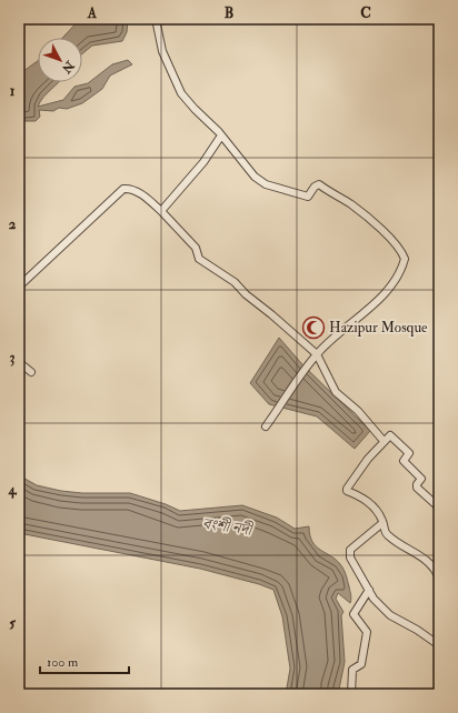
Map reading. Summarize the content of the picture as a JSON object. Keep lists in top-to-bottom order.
{
  "water": ["বংশী নদী"],
  "places": {
    "mosque": ["Hazipur Mosque"]
  },
  "scale_bar": "100 m",
  "north": "bottom right",
  "grid": {
    "columns": ["A", "B", "C"],
    "rows": [
      "1",
      "2",
      "3",
      "4",
      "5"
    ]
  }
}
